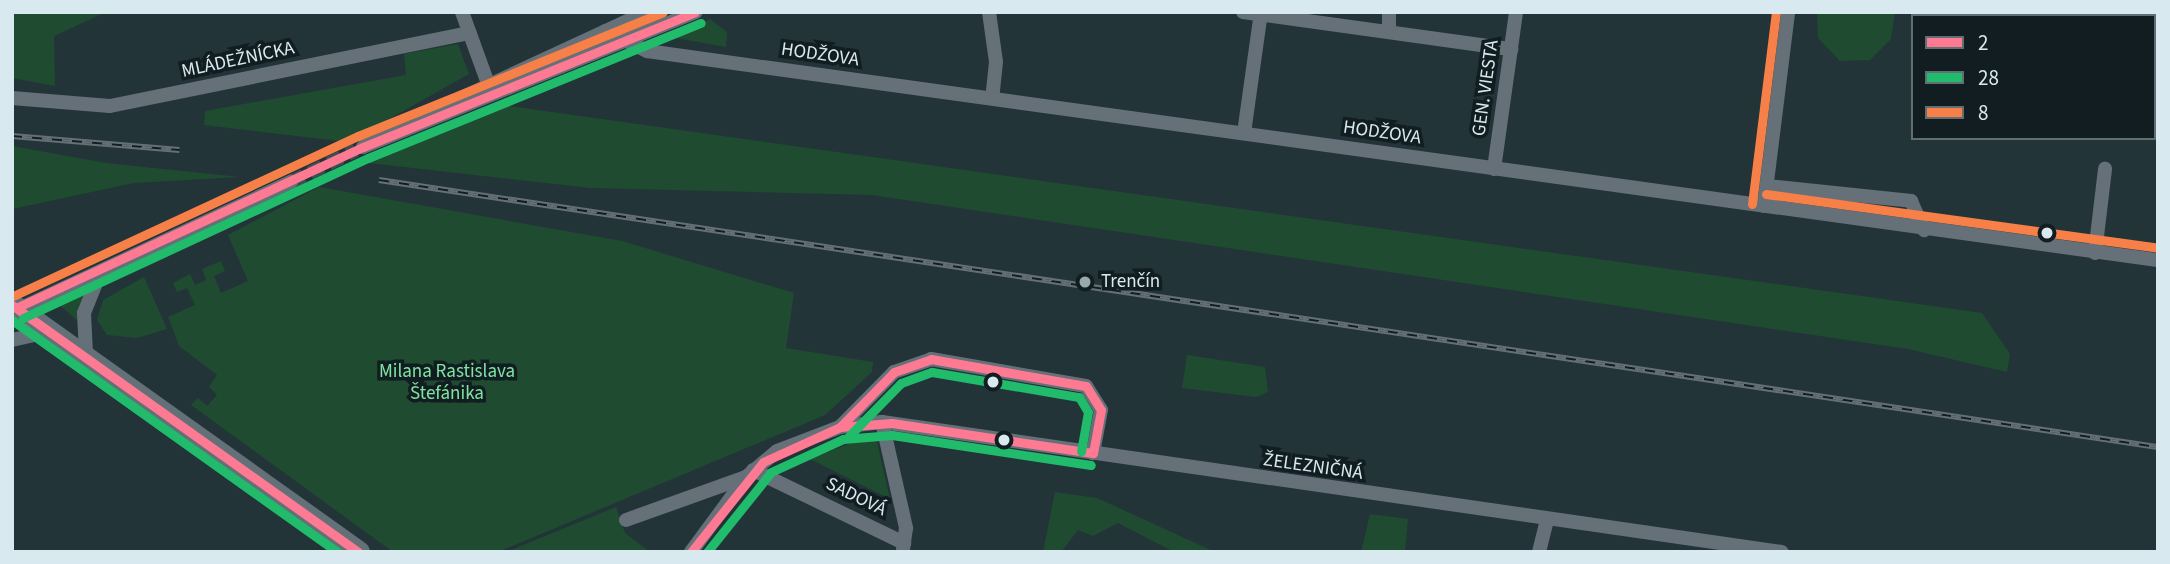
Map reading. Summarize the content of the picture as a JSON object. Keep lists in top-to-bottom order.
{
  "streets": {
    "street": [
      "HODŽOVA",
      "MLÁDEŽNÍCKA",
      "GEN. VIESTA",
      "ŽELEZNIČNÁ",
      "SADOVÁ"
    ]
  },
  "crossings": [
    ["HODŽOVA", "GEN. VIESTA"]
  ],
  "parks": ["Milana Rastislava Štefánika"],
  "places": ["Trenčín"],
  "lines": ["transit line 2", "transit line 8", "transit line 28"],
  "legend": ["2", "28", "8"]
}
